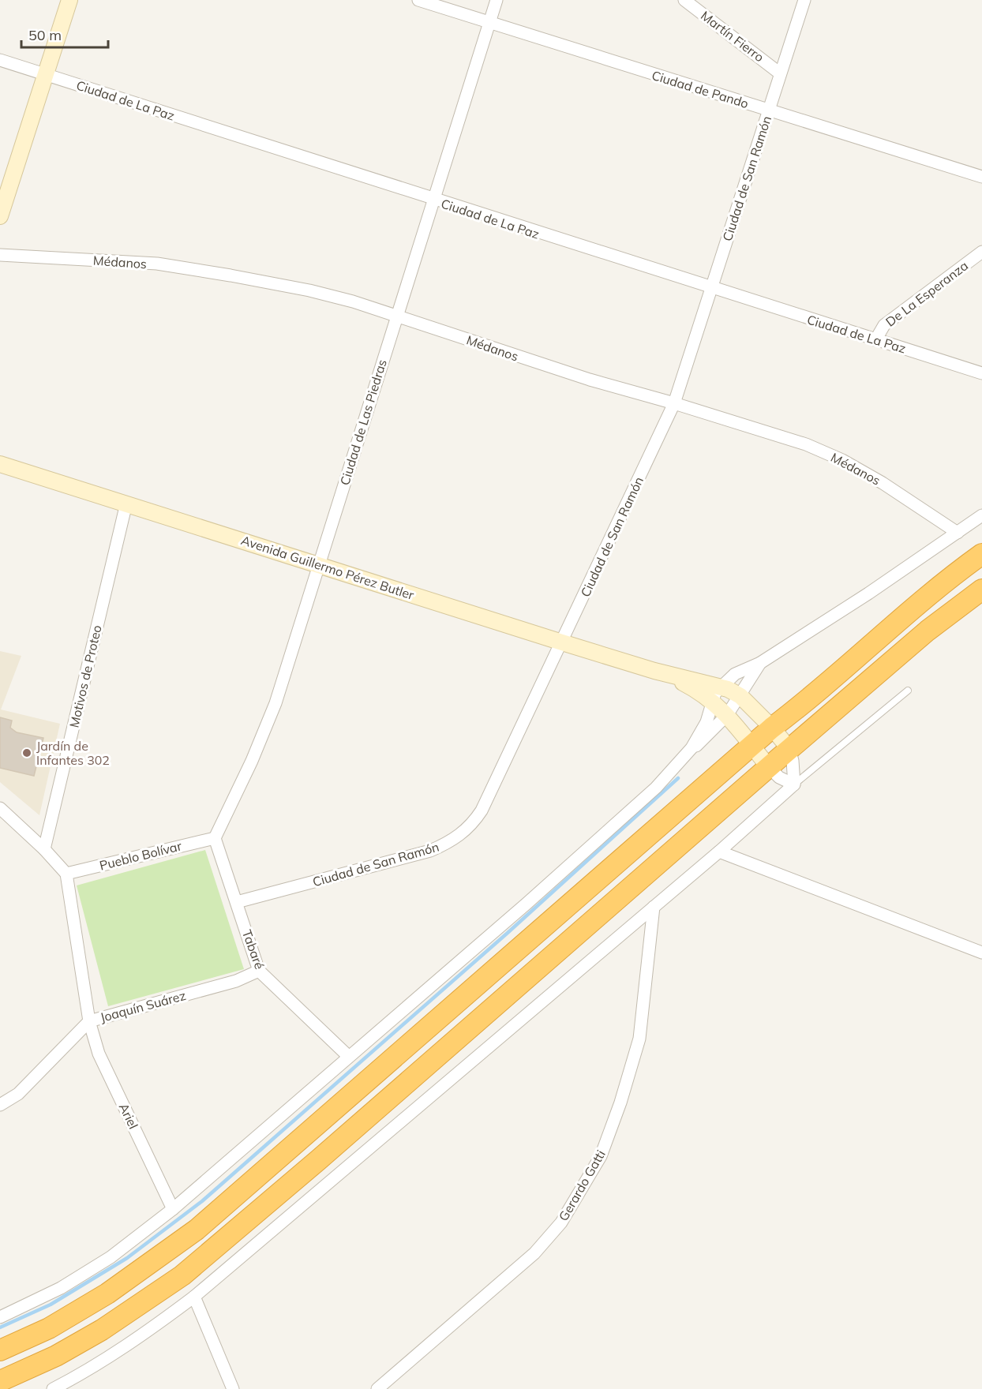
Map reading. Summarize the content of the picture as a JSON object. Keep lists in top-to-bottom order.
{
  "streets": {
    "street": [
      "Martín Fierro",
      "Ciudad de Pando",
      "Ciudad de La Paz",
      "Ciudad de San Ramón",
      "Médanos",
      "De La Esperanza",
      "Ciudad de Las Piedras",
      "Avenida Guillermo Pérez Butler",
      "Motivos de Proteo",
      "Pueblo Bolívar",
      "Tabaré",
      "Joaquín Suárez",
      "Ariel",
      "Gerardo Gatti"
    ]
  },
  "crossings": [
    ["Martín Fierro", "Ciudad de San Ramón"],
    ["Ciudad de Pando", "Ciudad de San Ramón"],
    ["Ciudad de Pando", "Ciudad de Las Piedras"],
    ["Ciudad de La Paz", "Ciudad de San Ramón"],
    ["Ciudad de La Paz", "De La Esperanza"],
    ["Ciudad de La Paz", "Ciudad de Las Piedras"],
    ["Ciudad de San Ramón", "Médanos"],
    ["Ciudad de San Ramón", "Avenida Guillermo Pérez Butler"],
    ["Ciudad de San Ramón", "Tabaré"],
    ["Médanos", "Ciudad de Las Piedras"],
    ["Ciudad de Las Piedras", "Avenida Guillermo Pérez Butler"],
    ["Ciudad de Las Piedras", "Pueblo Bolívar"],
    ["Ciudad de Las Piedras", "Tabaré"],
    ["Avenida Guillermo Pérez Butler", "Motivos de Proteo"],
    ["Pueblo Bolívar", "Tabaré"],
    ["Pueblo Bolívar", "Ariel"],
    ["Tabaré", "Joaquín Suárez"],
    ["Joaquín Suárez", "Ariel"]
  ],
  "places": ["Jardín de Infantes 302"],
  "scale_bar": "50 m"
}
